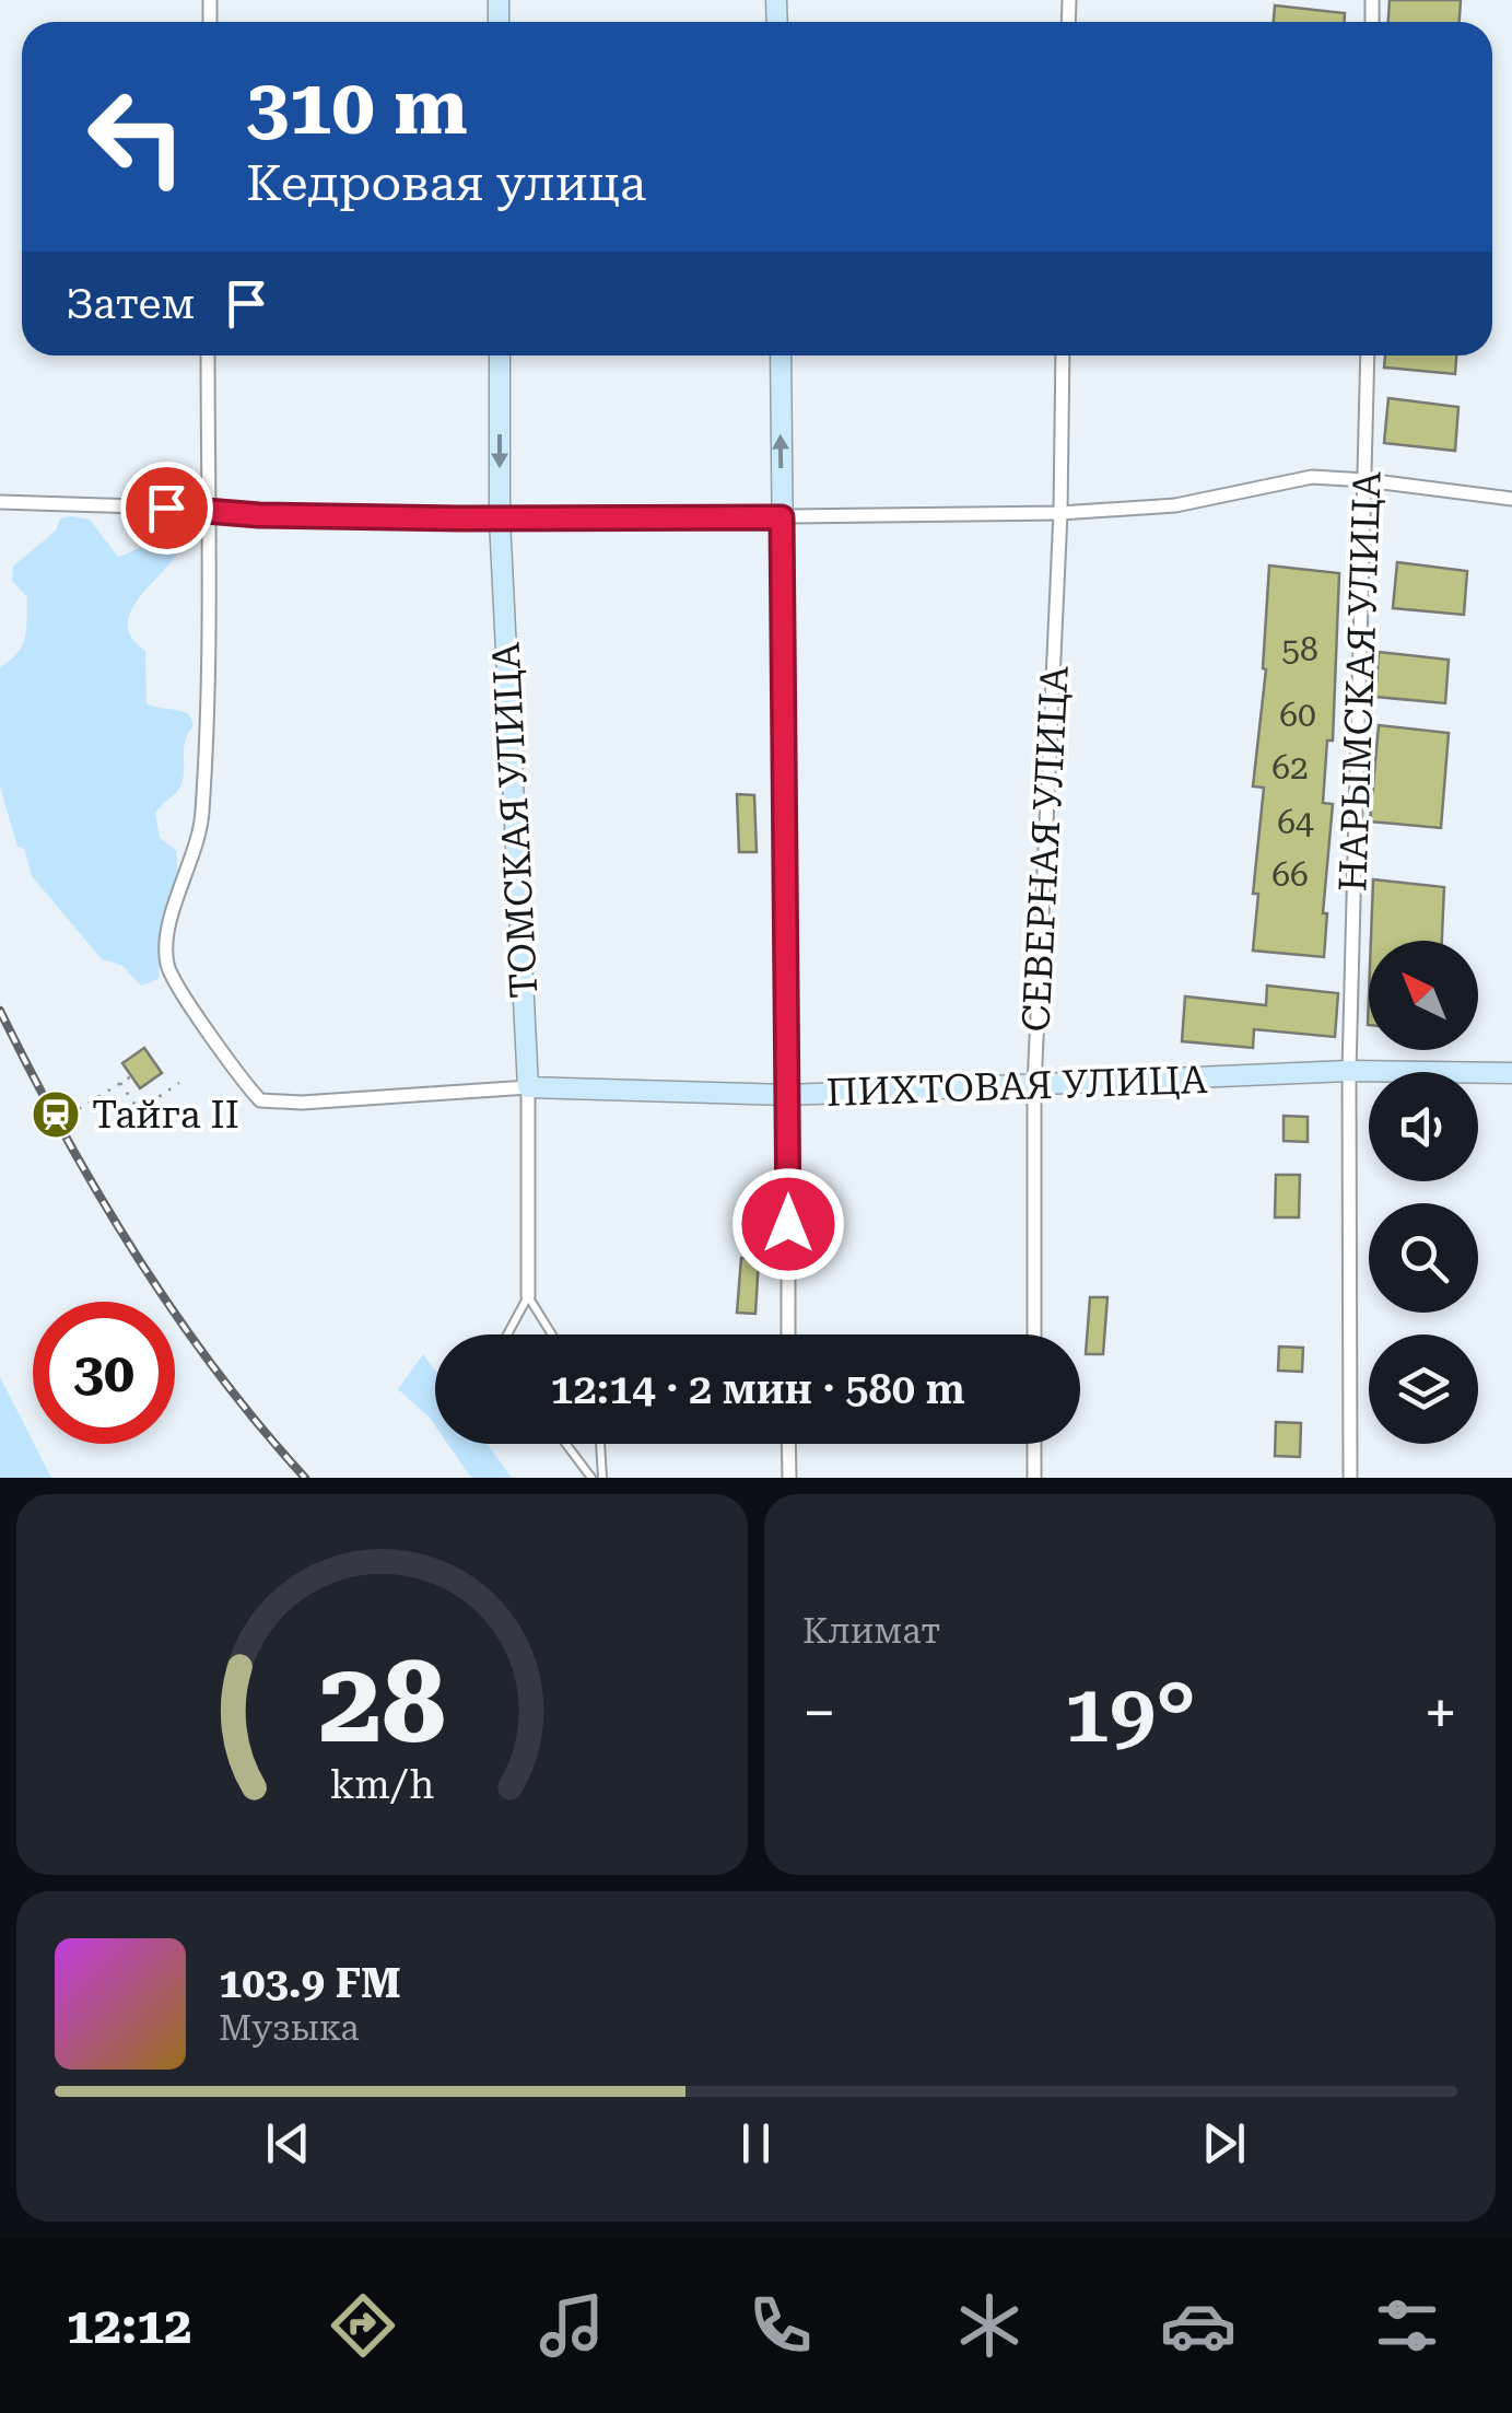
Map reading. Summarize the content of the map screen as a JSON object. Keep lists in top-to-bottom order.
{
  "streets": {
    "street": [
      "НАРЫМСКАЯ УЛИЦА",
      "ТОМСКАЯ УЛИЦА",
      "СЕВЕРНАЯ УЛИЦА",
      "ПИХТОВАЯ УЛИЦА"
    ]
  },
  "crossings": [
    ["НАРЫМСКАЯ УЛИЦА", "ПИХТОВАЯ УЛИЦА"],
    ["ТОМСКАЯ УЛИЦА", "ПИХТОВАЯ УЛИЦА"],
    ["СЕВЕРНАЯ УЛИЦА", "ПИХТОВАЯ УЛИЦА"]
  ],
  "places": {
    "station": ["Тайга II"]
  },
  "house_numbers": [
    "58",
    "60",
    "62",
    "64",
    "66"
  ],
  "north": "top left",
  "page": {
    "turn": ["310 m", "Кедровая улица"],
    "then": "Затем",
    "limit": "30",
    "trip": "12:14 · 2 мин · 580 m",
    "tile": "Климат",
    "heat": ["−", "19°", "+"],
    "song": ["103.9 FM", "Музыка"],
    "tabs": "12:12",
    "gauge": ["28", "km/h"]
  }
}
